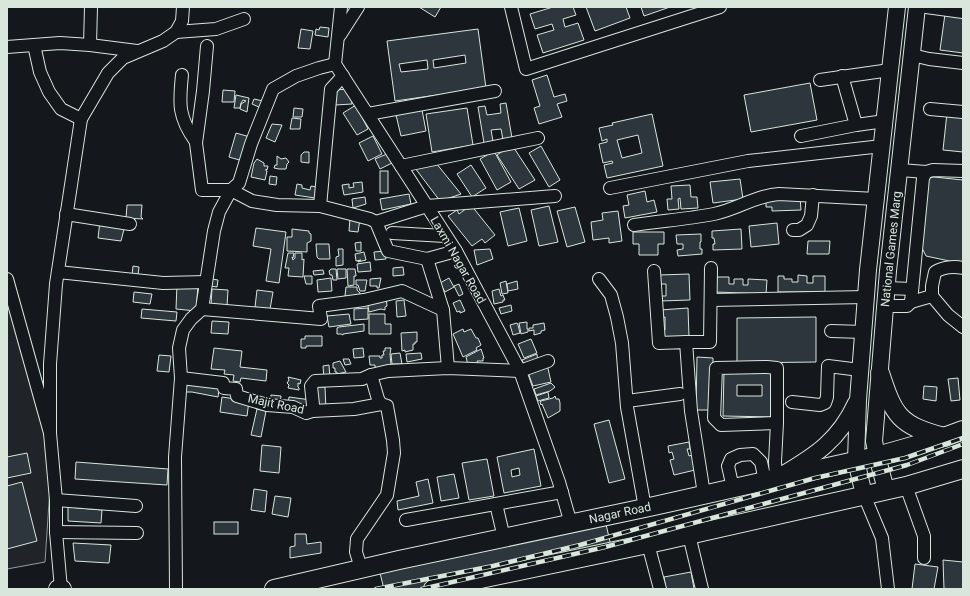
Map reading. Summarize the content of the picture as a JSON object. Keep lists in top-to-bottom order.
{
  "streets": {
    "highway": ["Nagar Road"],
    "main road": ["National Games Marg"],
    "street": ["Laxmi Nagar Road", "Majit Road"]
  },
  "crossings": [
    ["National Games Marg", "Nagar Road"],
    ["Laxmi Nagar Road", "Nagar Road"]
  ]
}
